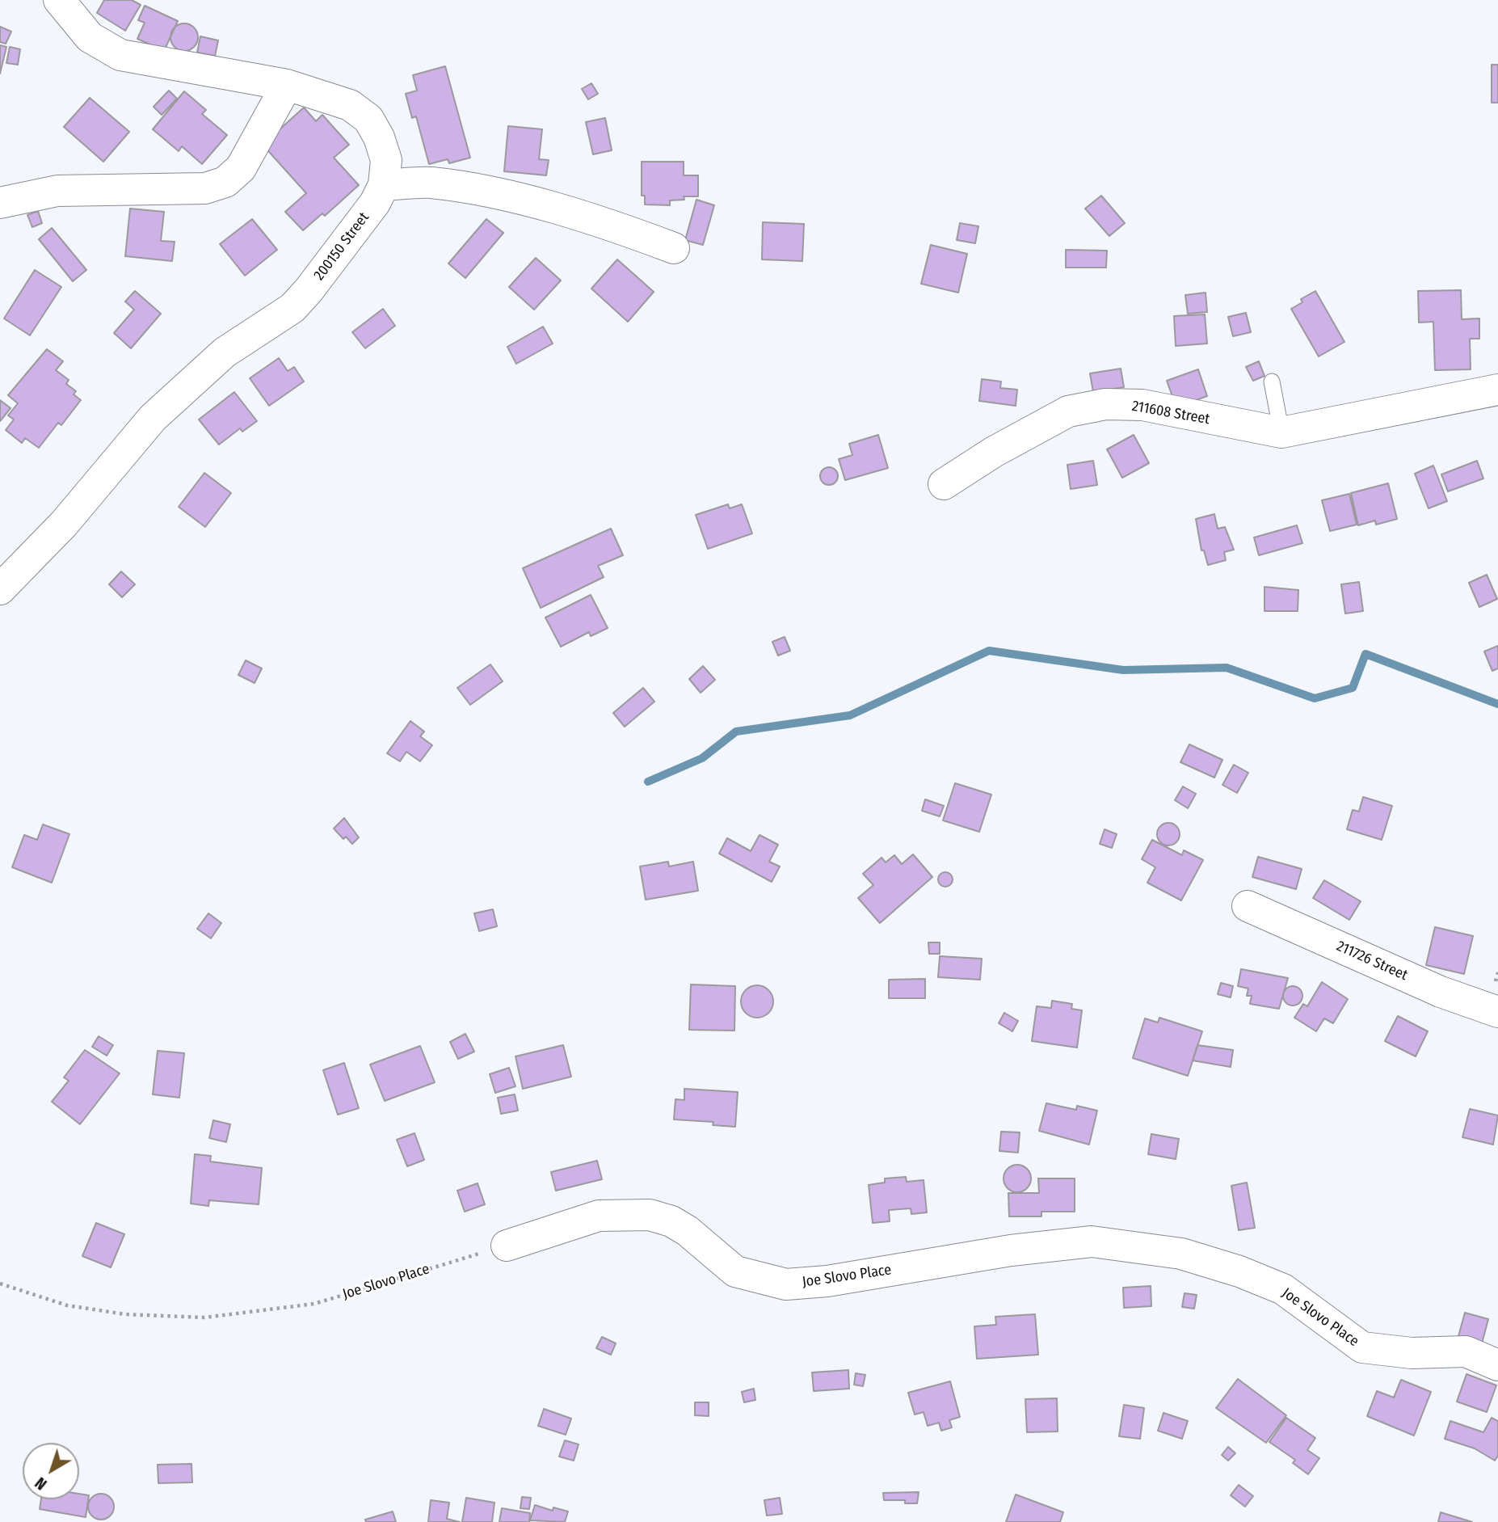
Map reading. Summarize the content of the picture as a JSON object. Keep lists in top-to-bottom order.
{
  "streets": {
    "street": [
      "200150 Street",
      "211608 Street",
      "211726 Street",
      "Joe Slovo Place"
    ]
  },
  "north": "bottom left"
}
